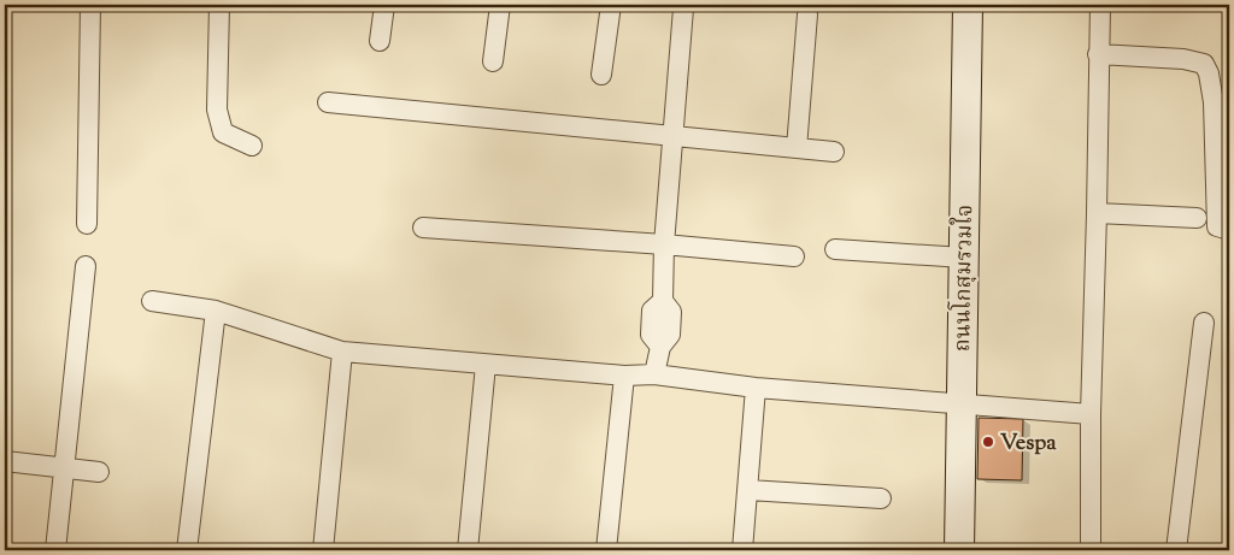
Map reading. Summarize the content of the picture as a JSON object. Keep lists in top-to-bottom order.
{
  "streets": {
    "street": ["ถนนโกสุมรวมใจ"]
  },
  "places": ["Vespa"]
}
